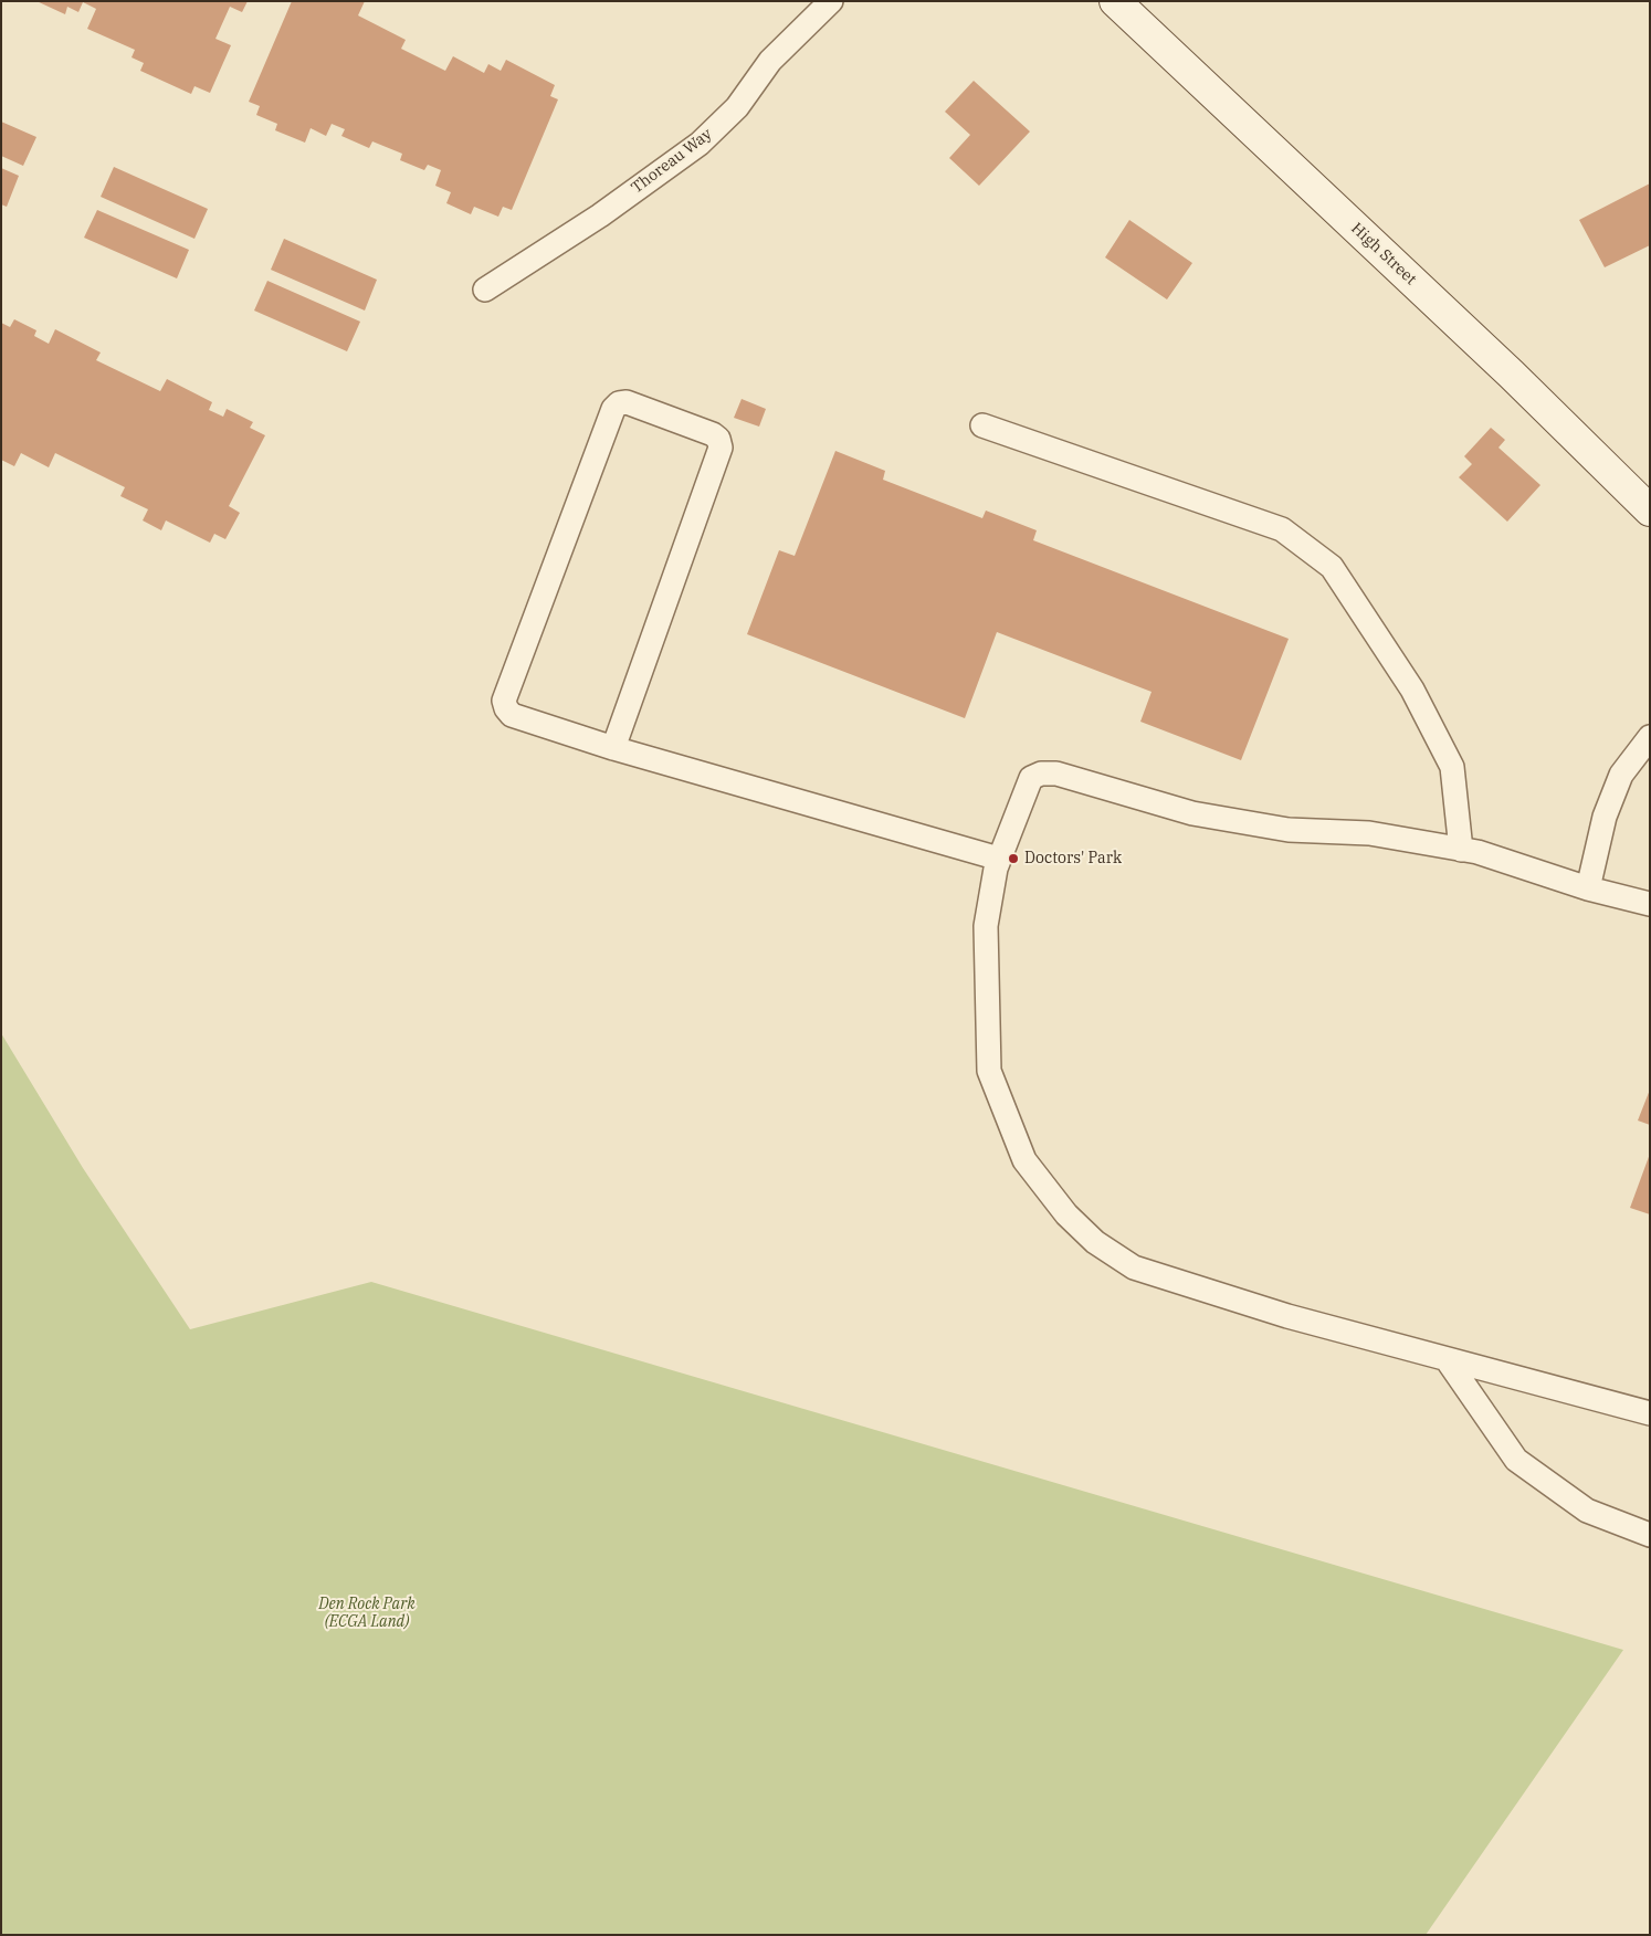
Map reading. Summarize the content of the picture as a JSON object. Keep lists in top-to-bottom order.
{
  "streets": {
    "main road": ["High Street"],
    "lane": ["Thoreau Way"]
  },
  "parks": ["Den Rock Park (ECGA Land)"],
  "places": ["Doctors' Park"]
}
